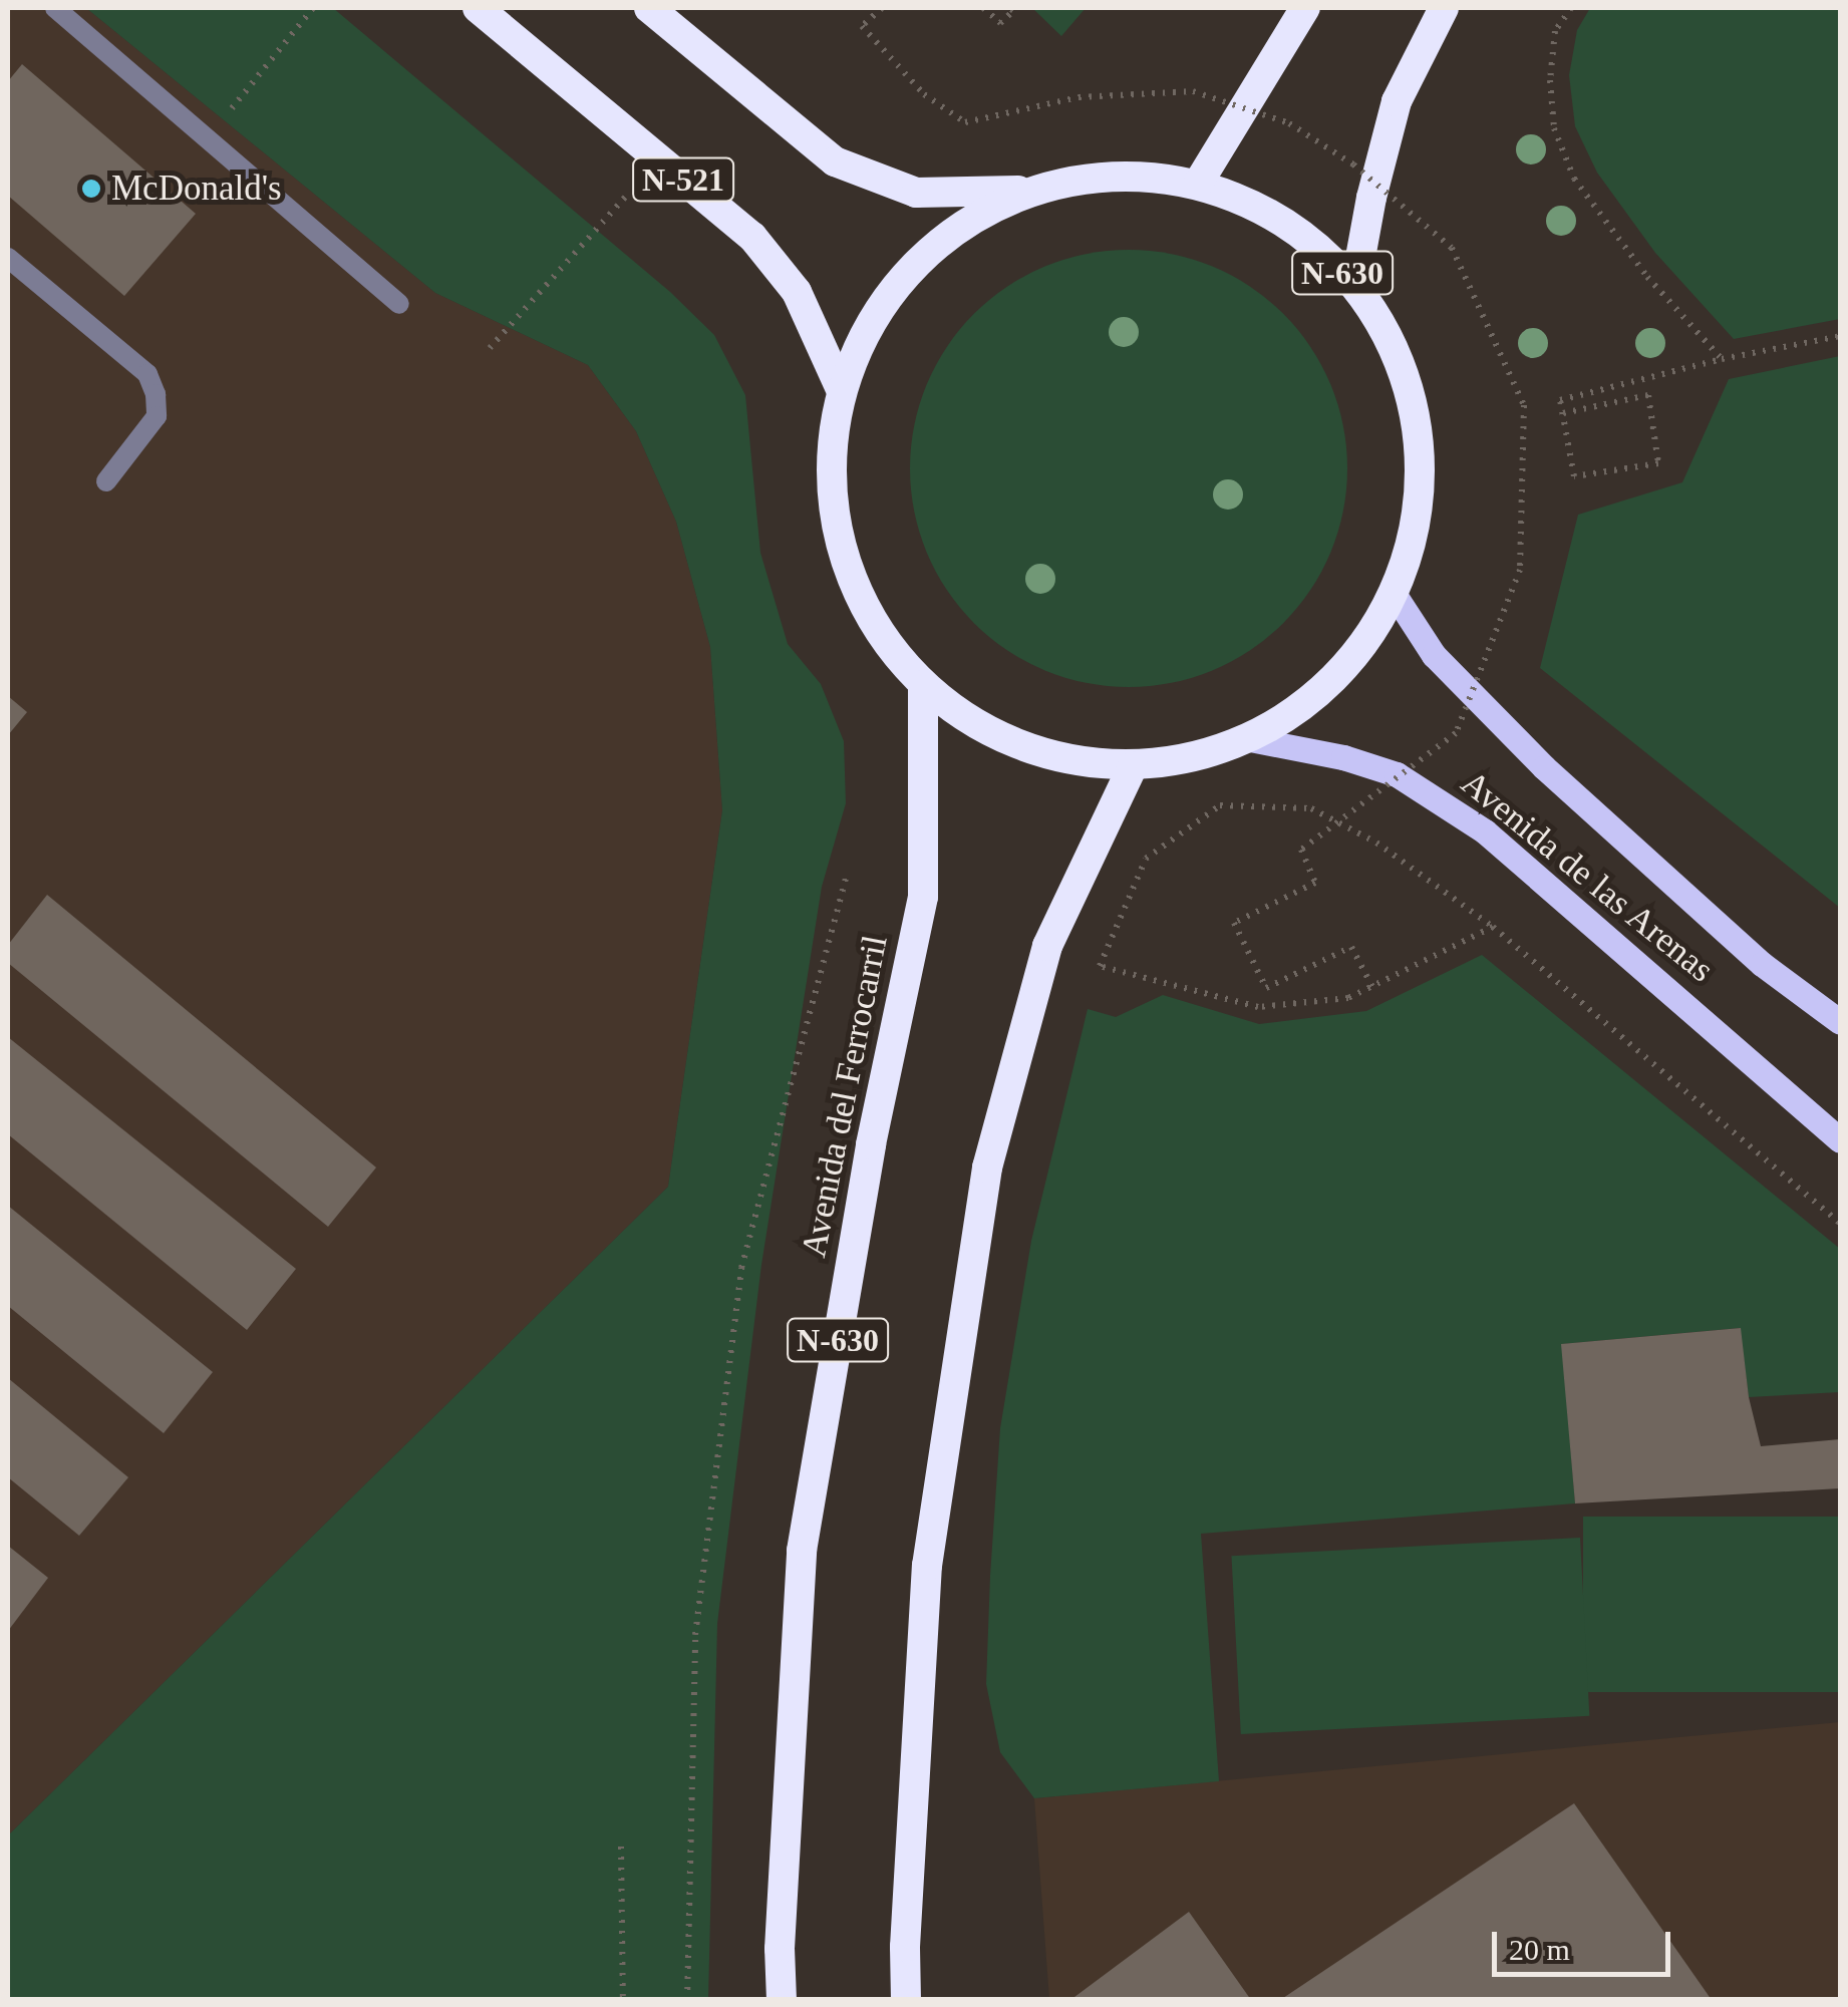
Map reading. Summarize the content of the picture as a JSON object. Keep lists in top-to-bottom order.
{
  "streets": {
    "highway": ["N-521", "N-630", "Avenida del Ferrocarril"],
    "main road": ["Avenida de las Arenas"]
  },
  "crossings": [
    ["N-521", "N-630"],
    ["N-630", "Avenida de las Arenas"],
    ["N-630", "Avenida del Ferrocarril"]
  ],
  "places": ["McDonald's"],
  "scale_bar": "20 m"
}
